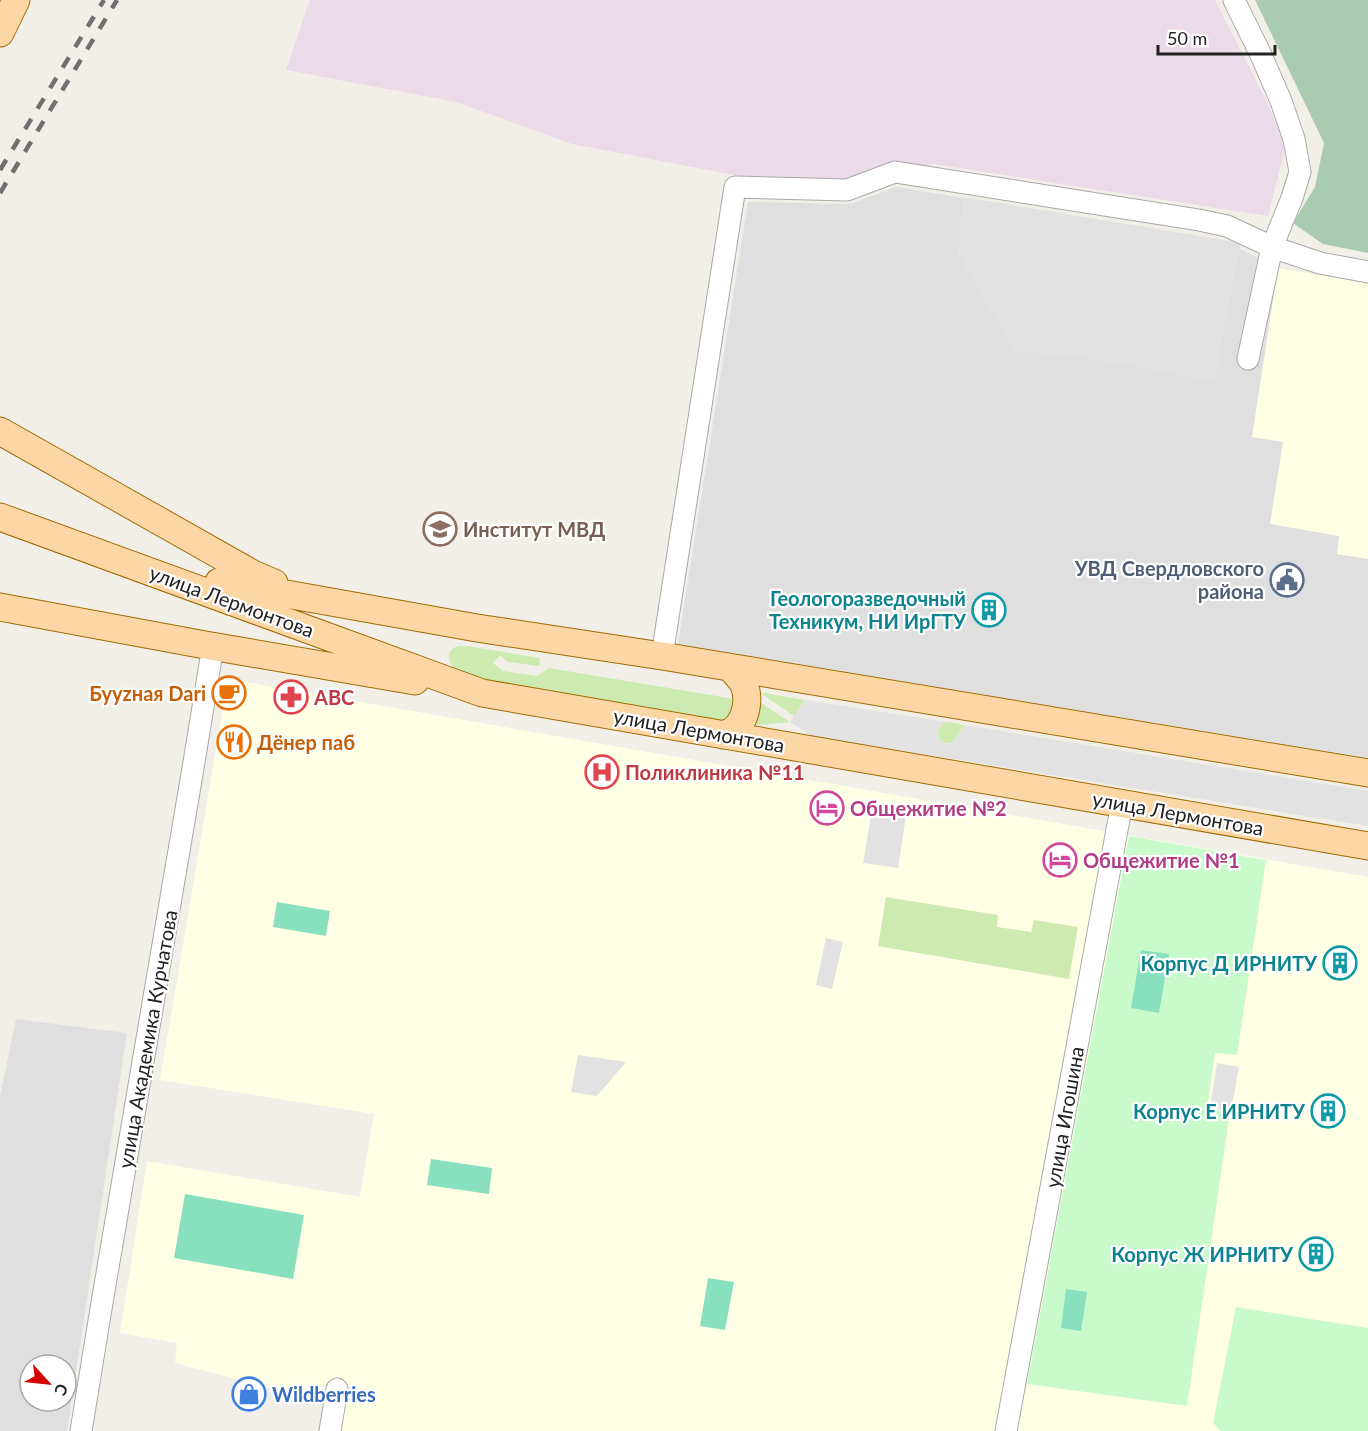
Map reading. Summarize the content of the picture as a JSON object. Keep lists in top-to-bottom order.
{
  "streets": {
    "main road": ["улица Лермонтова"],
    "street": ["улица Академика Курчатова", "улица Игошина"]
  },
  "crossings": [
    ["улица Лермонтова", "улица Игошина"]
  ],
  "places": {
    "school or university": ["Институт МВД"],
    "public building": ["УВД Свердловского района"],
    "building": [
      "Геологоразведочный Техникум, НИ ИрГТУ",
      "Корпус Д ИРНИТУ",
      "Корпус Е ИРНИТУ",
      "Корпус Ж ИРНИТУ"
    ],
    "cafe": ["Бууzная Dari"],
    "pharmacy": ["ABC"],
    "restaurant": ["Дёнер паб"],
    "hospital": ["Поликлиника №11"],
    "hotel": ["Общежитие №2", "Общежитие №1"],
    "shop": ["Wildberries"]
  },
  "scale_bar": "50 m",
  "north": "bottom right"
}
